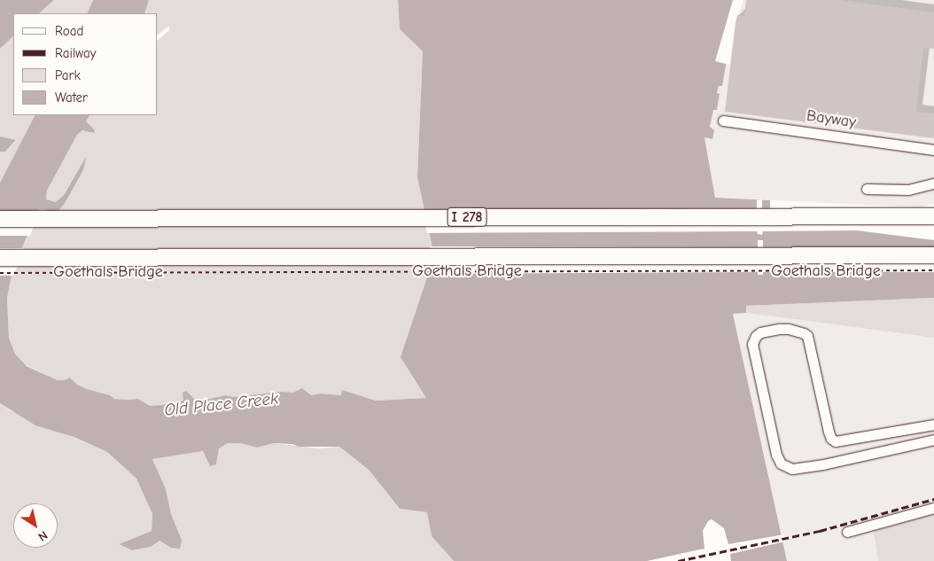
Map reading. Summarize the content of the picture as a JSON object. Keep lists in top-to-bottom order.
{
  "streets": {
    "highway": ["I 278", "Goethals Bridge"],
    "lane": ["Bayway"]
  },
  "water": ["Old Place Creek"],
  "legend": [
    "Road",
    "Railway",
    "Park",
    "Water"
  ],
  "north": "bottom right"
}
